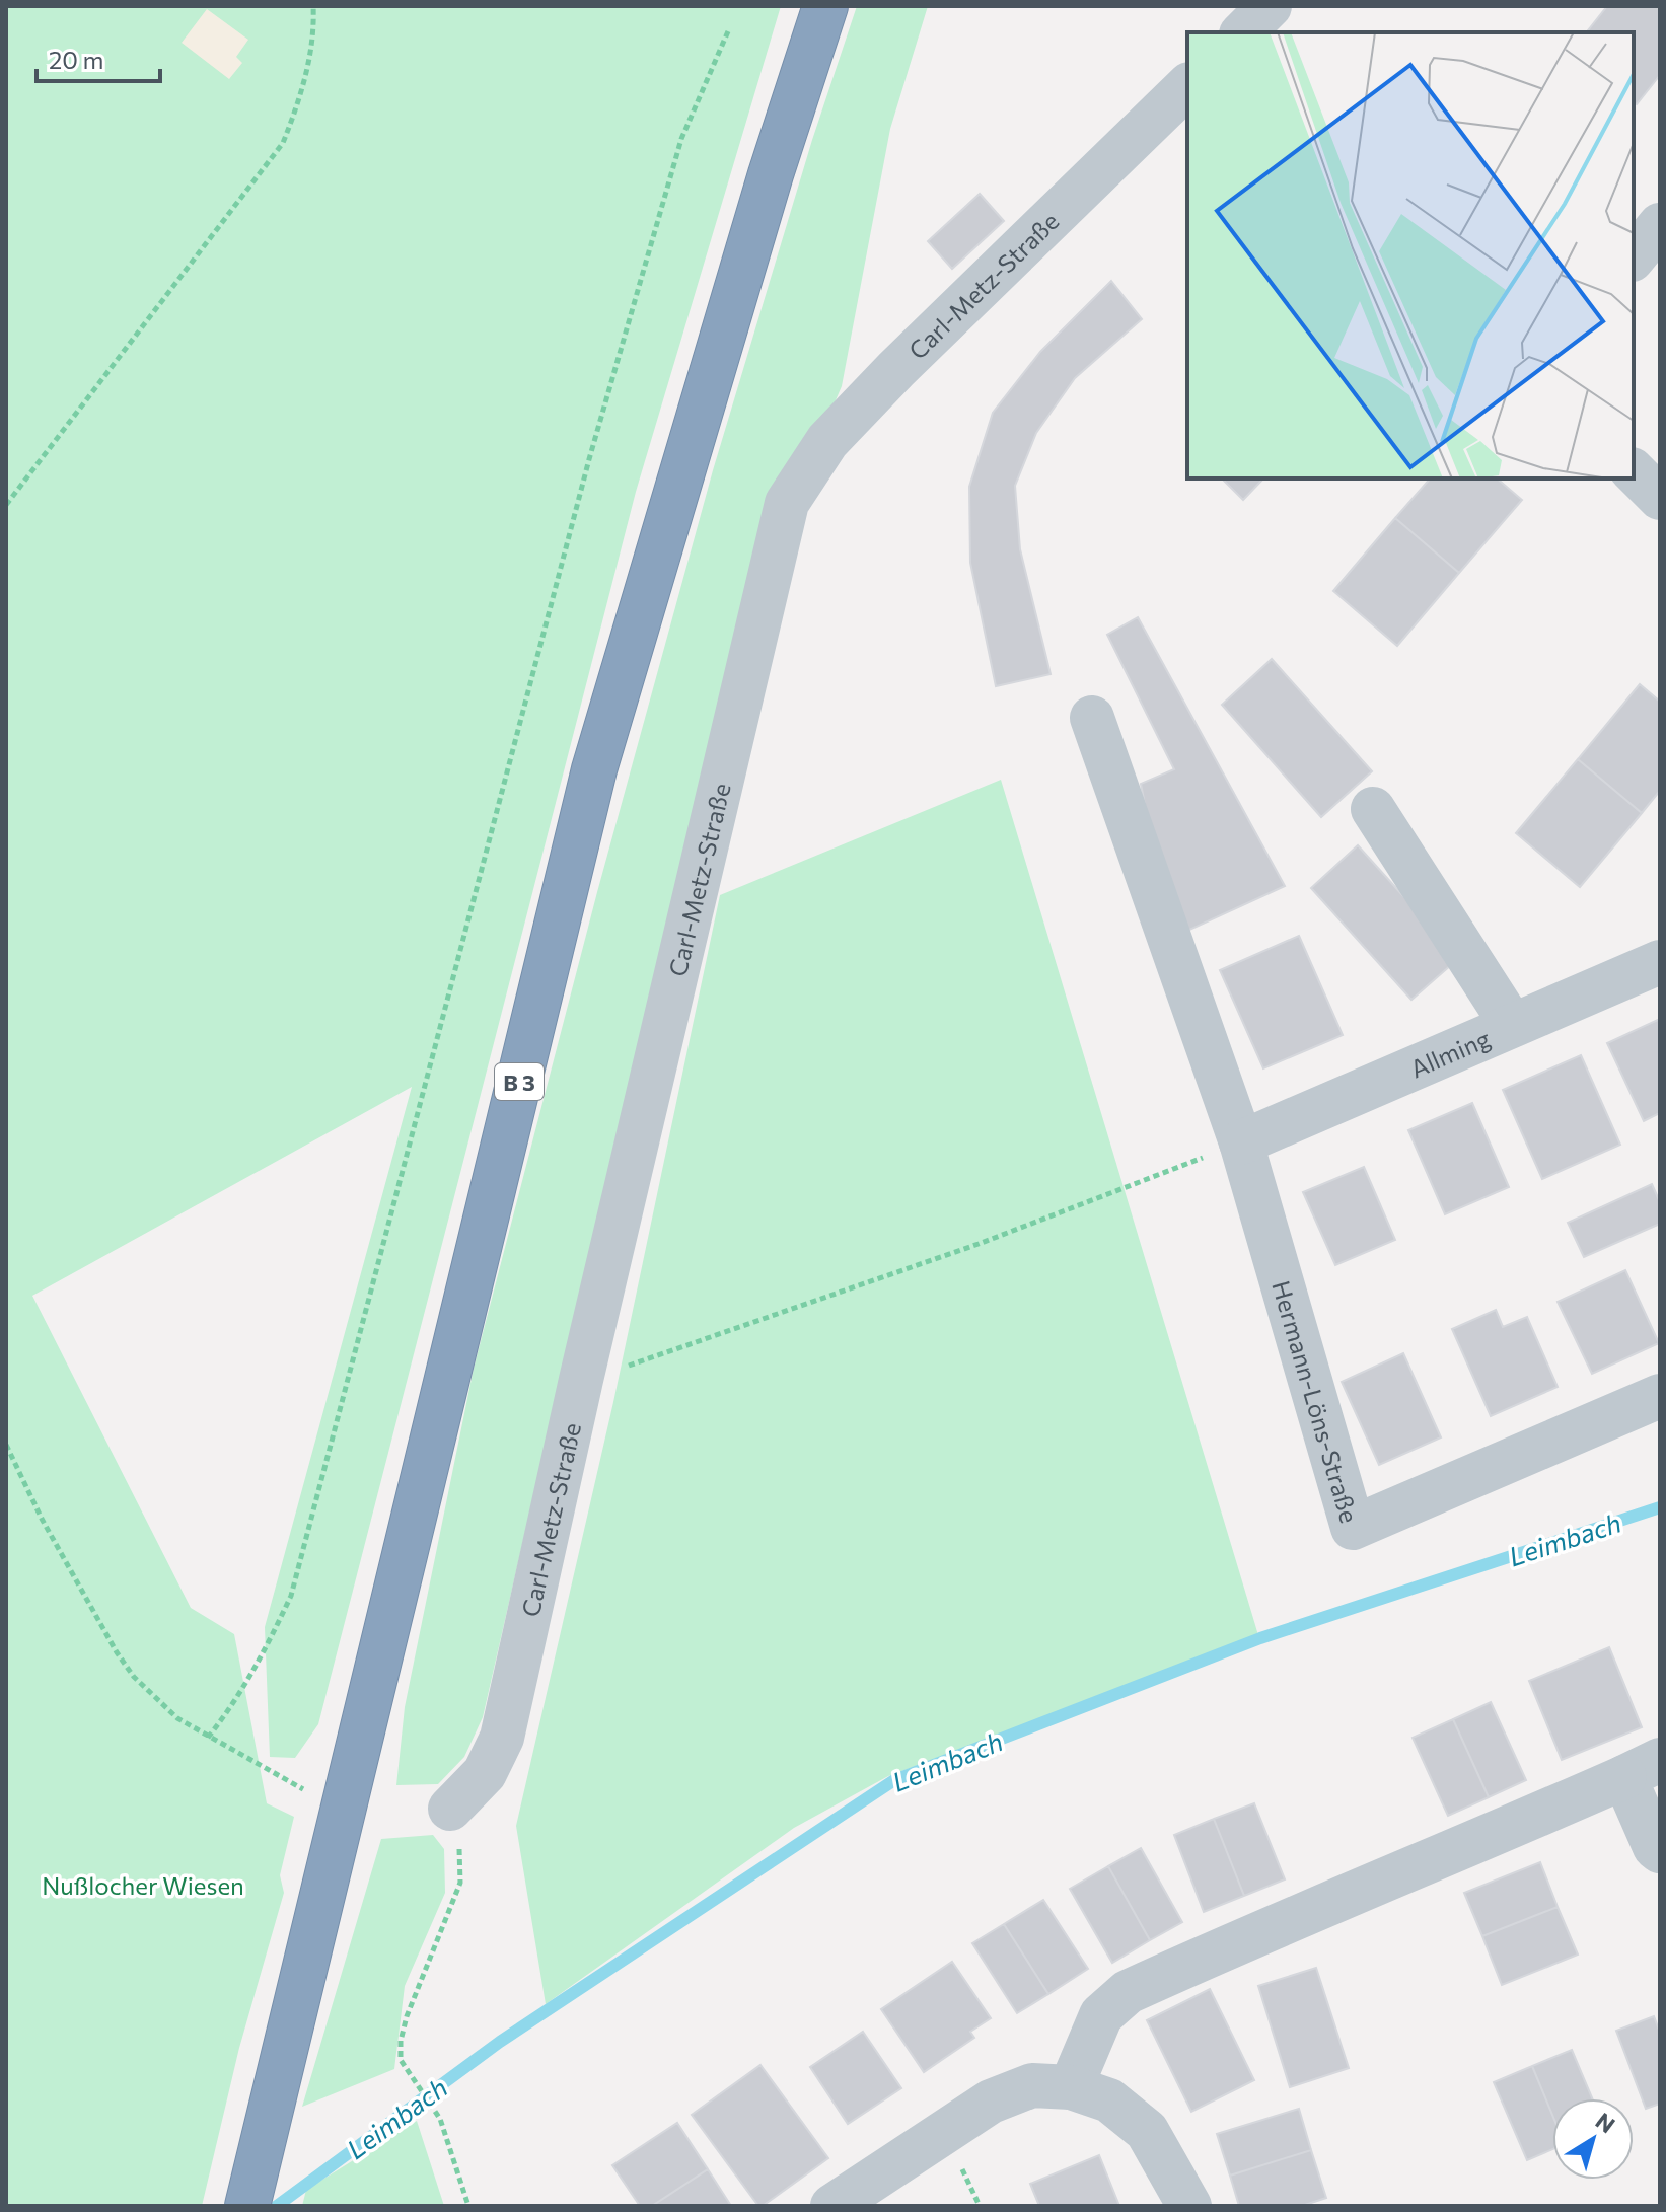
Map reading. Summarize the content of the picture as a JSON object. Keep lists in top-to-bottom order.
{
  "streets": {
    "highway": ["B 3"],
    "street": ["Carl-Metz-Straße", "Allming", "Hermann-Löns-Straße"]
  },
  "crossings": [
    ["Allming", "Hermann-Löns-Straße"]
  ],
  "water": ["Leimbach"],
  "parks": ["Nußlocher Wiesen"],
  "scale_bar": "20 m",
  "north": "top right"
}
